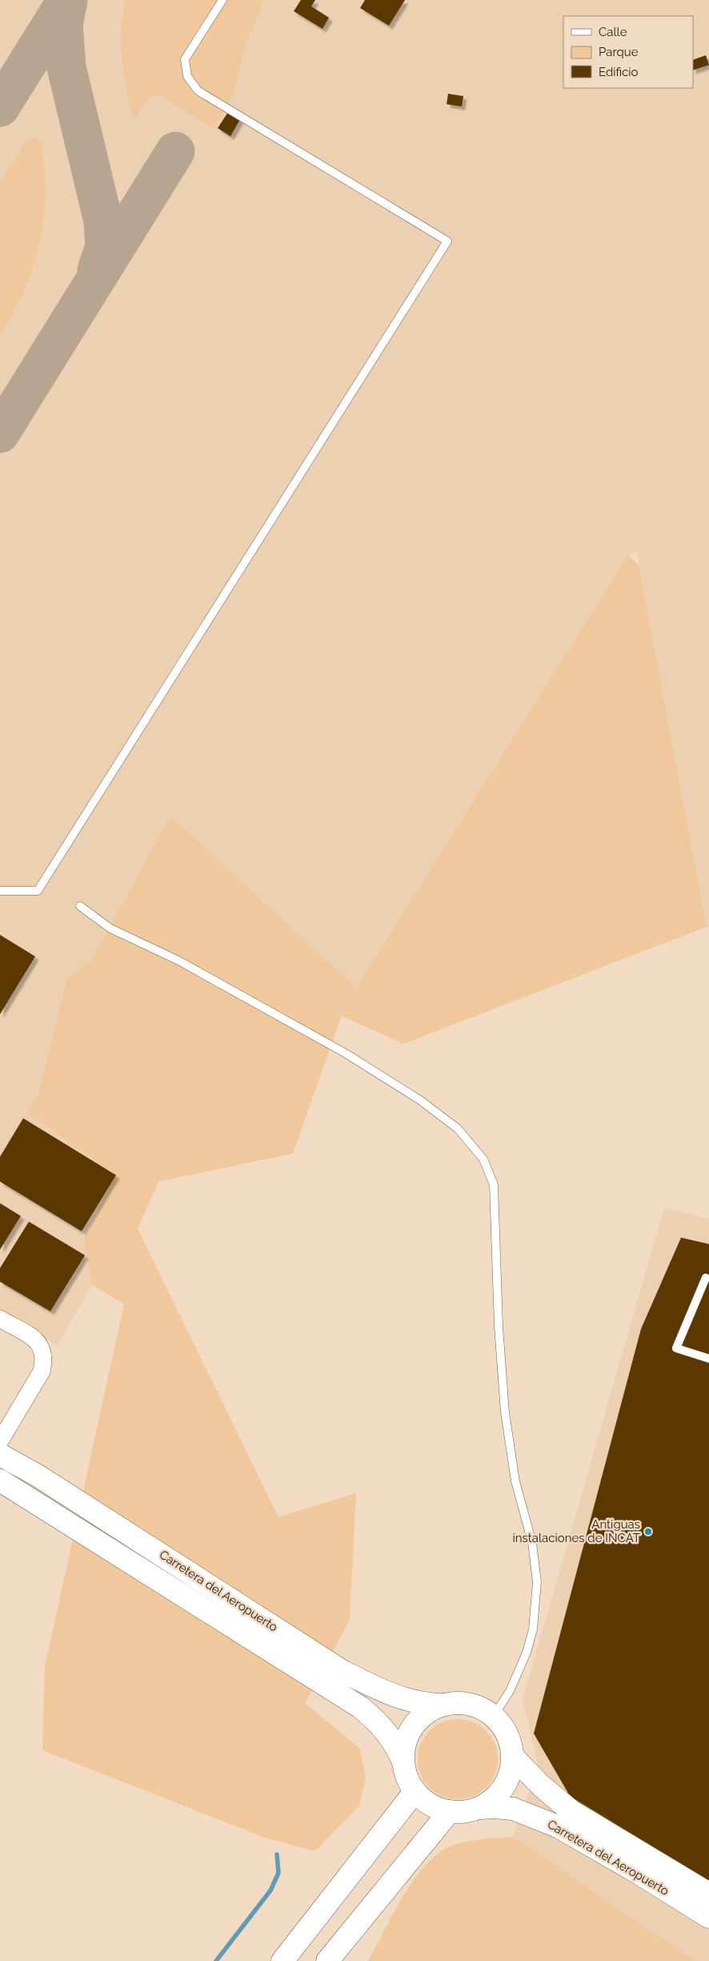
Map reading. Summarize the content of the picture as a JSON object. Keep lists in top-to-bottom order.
{
  "streets": {
    "main road": ["Carretera del Aeropuerto"]
  },
  "places": ["Antiguas instalaciones de INCAT"],
  "legend": ["Calle", "Parque", "Edificio"]
}
